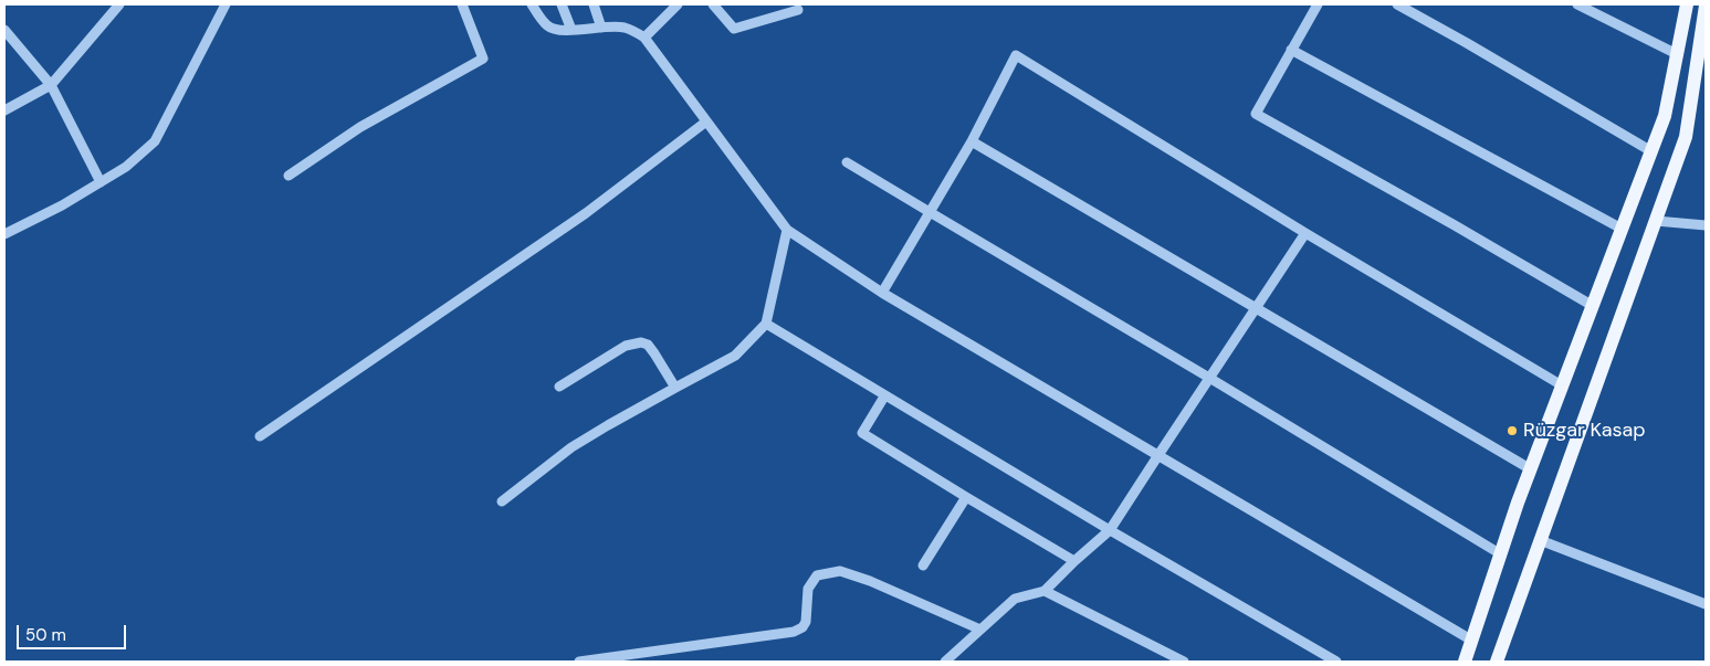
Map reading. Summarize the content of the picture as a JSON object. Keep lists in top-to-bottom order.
{
  "places": ["Rüzgar Kasap"],
  "scale_bar": "50 m"
}
